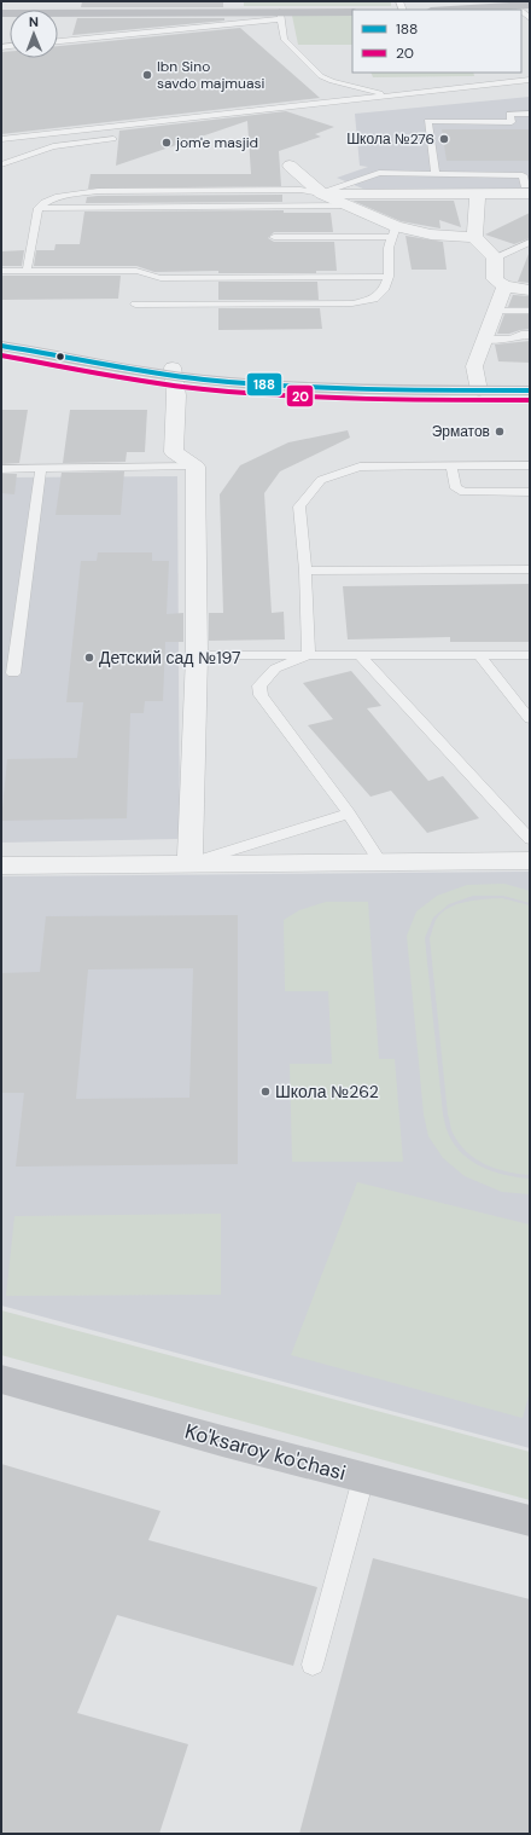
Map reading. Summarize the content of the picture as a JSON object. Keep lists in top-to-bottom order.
{
  "streets": {
    "main road": ["Ko'ksaroy ko'chasi"]
  },
  "places": [
    "Ibn Sino savdo majmuasi",
    "Школа №276",
    "jom'e masjid",
    "Эрматов",
    "Детский сад №197",
    "Школа №262"
  ],
  "lines": ["transit line 188", "transit line 20"],
  "legend": ["188", "20"],
  "north": "top"
}
